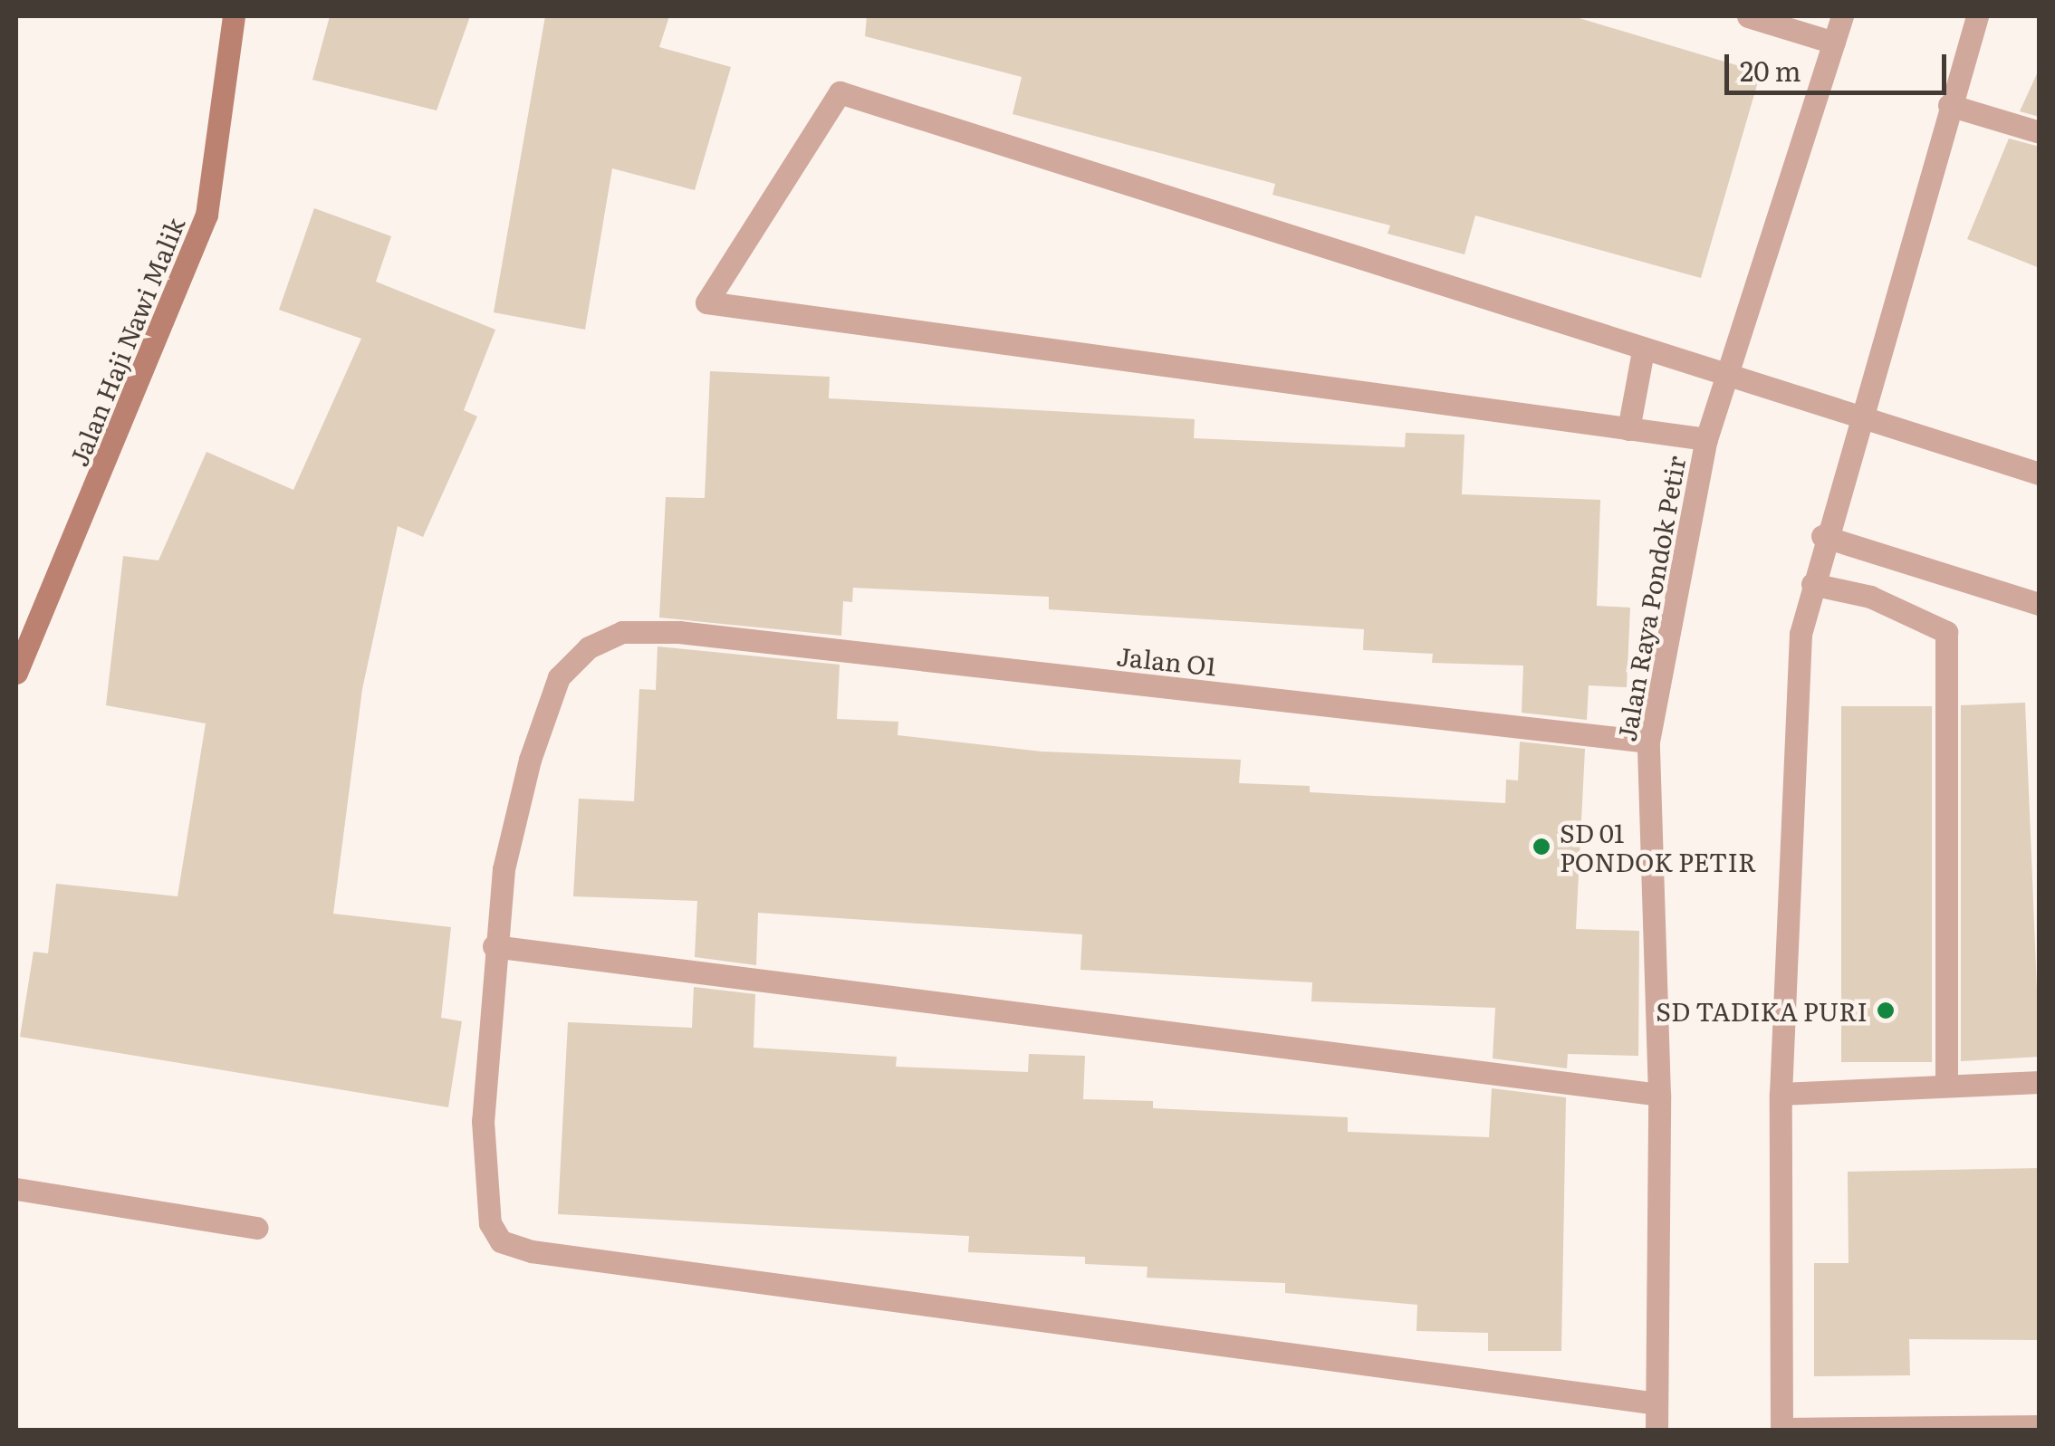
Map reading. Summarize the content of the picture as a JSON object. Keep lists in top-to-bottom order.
{
  "streets": {
    "main road": ["Jalan Haji Nawi Malik"],
    "street": ["Jalan Raya Pondok Petir", "Jalan O1"]
  },
  "crossings": [
    ["Jalan Raya Pondok Petir", "Jalan O1"]
  ],
  "places": ["SD 01 PONDOK PETIR", "SD TADIKA PURI"],
  "scale_bar": "20 m"
}
